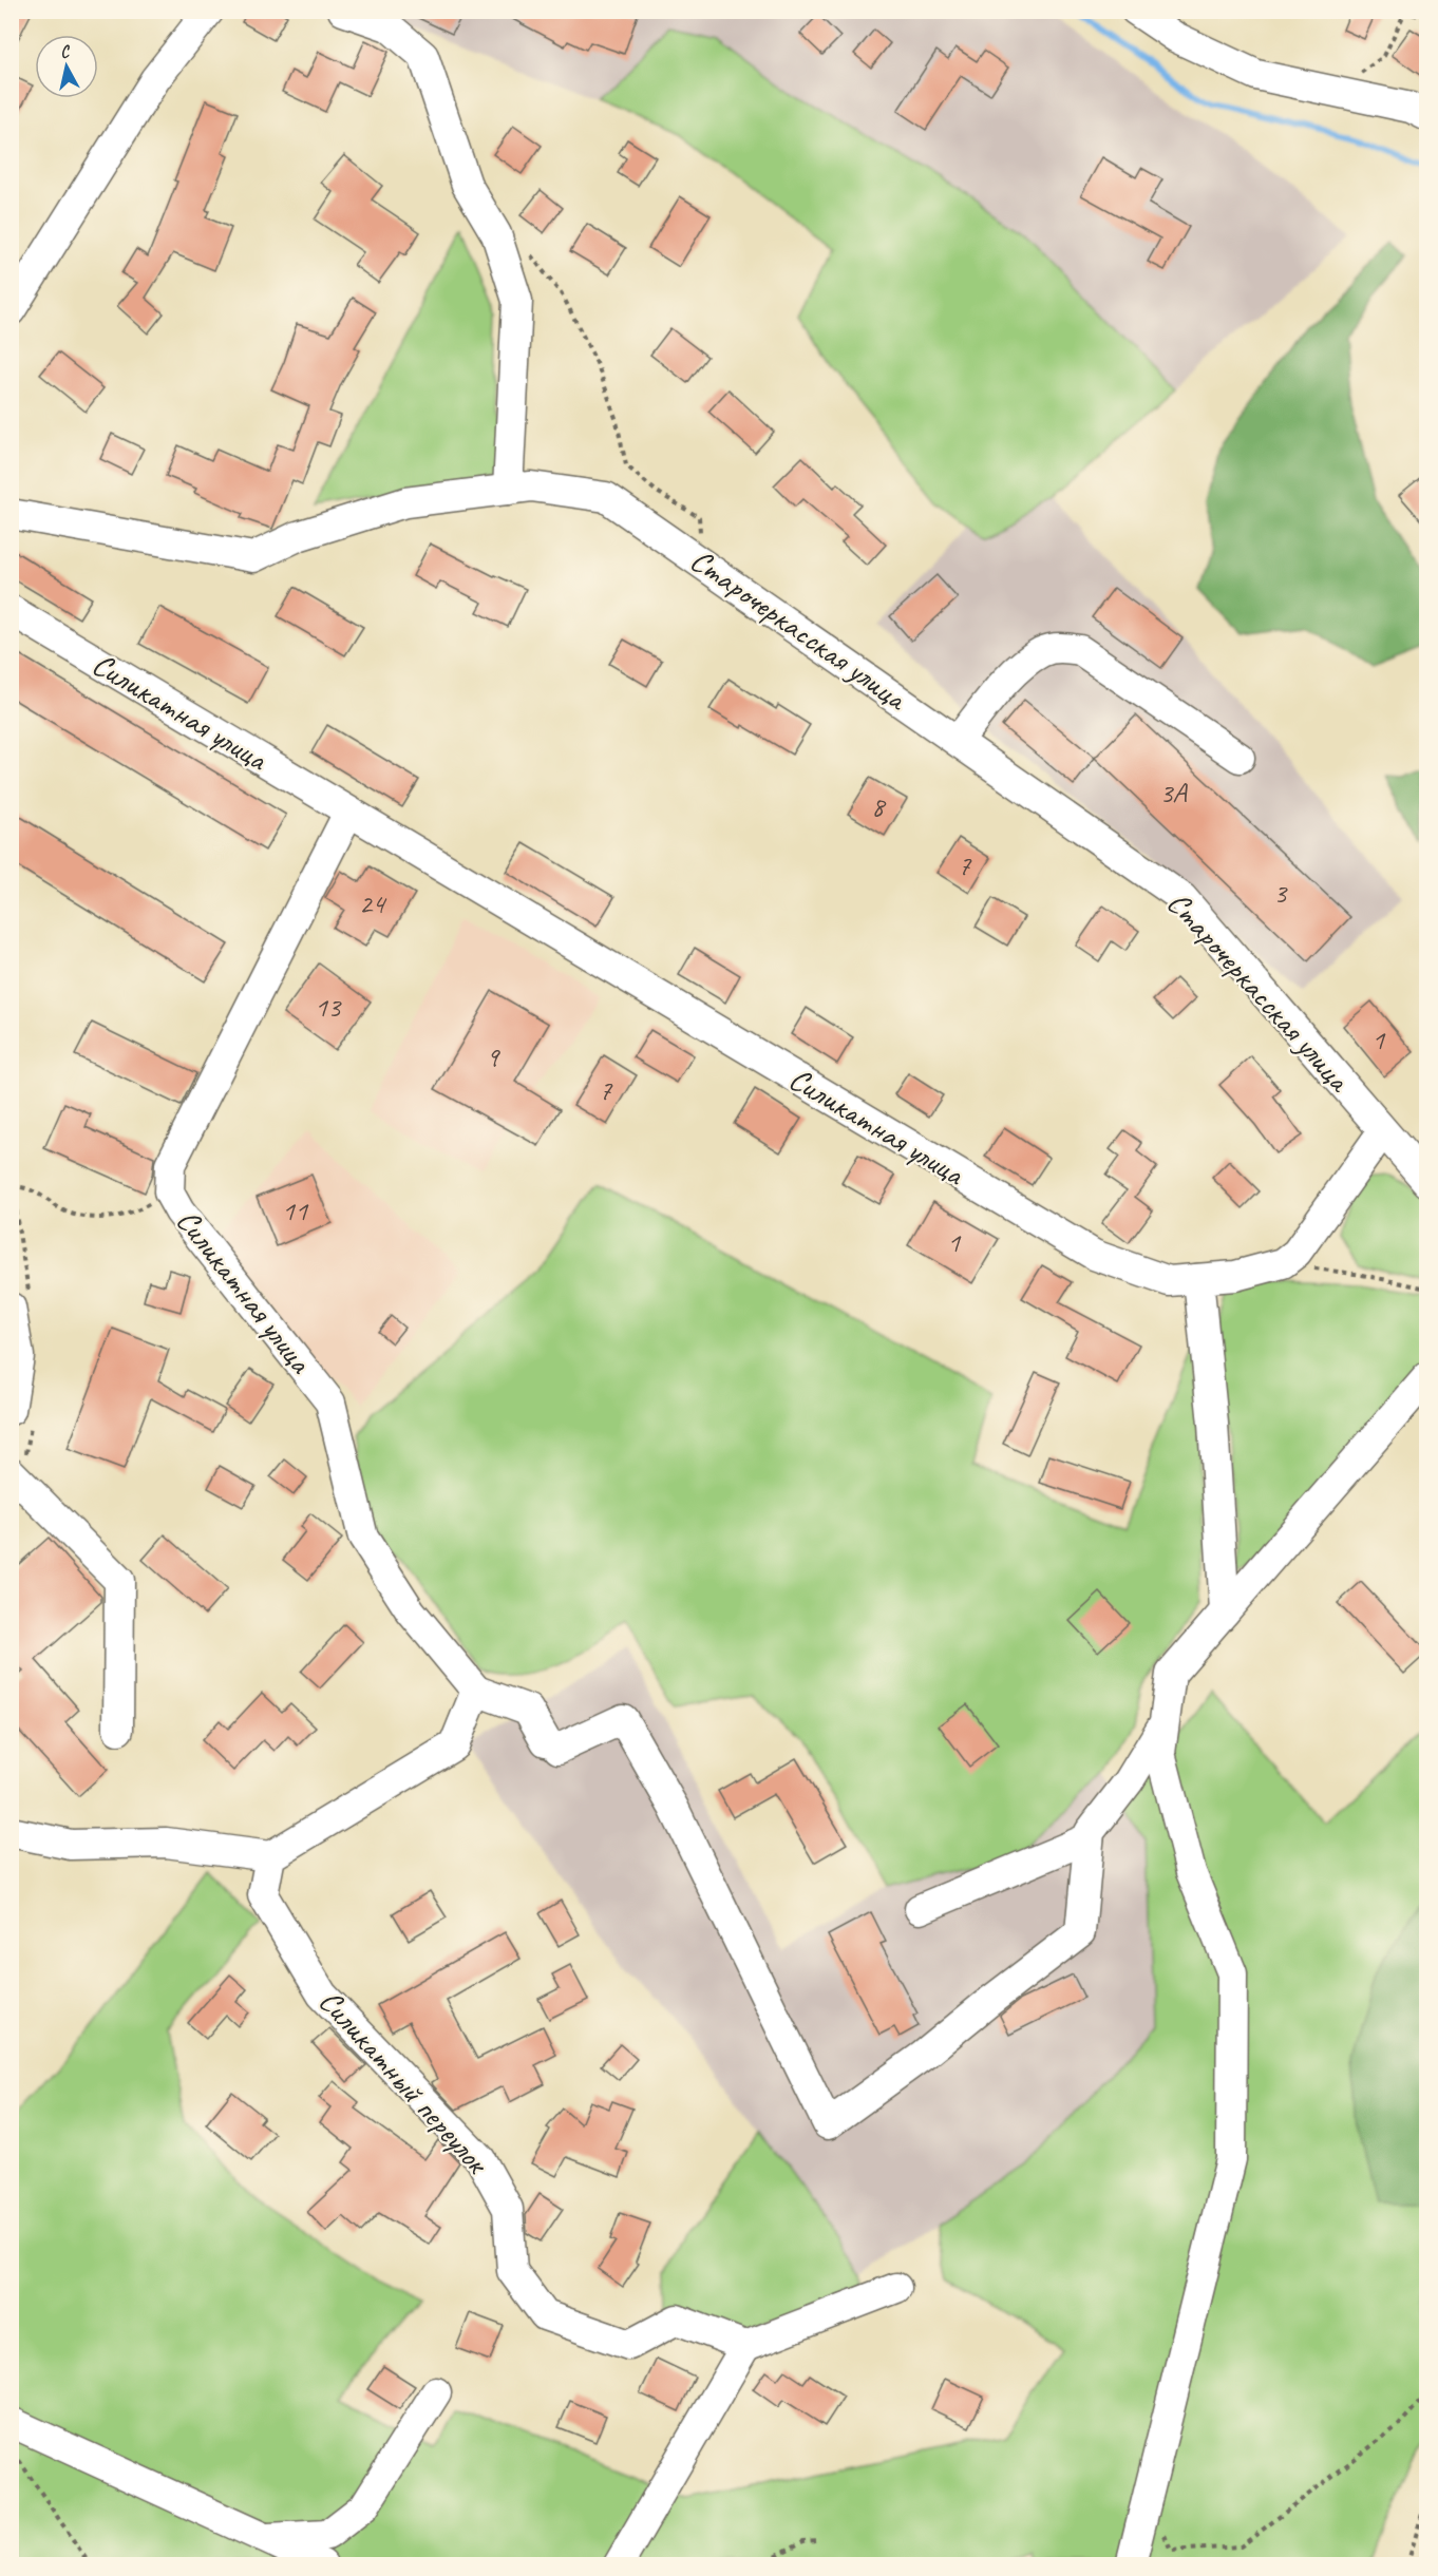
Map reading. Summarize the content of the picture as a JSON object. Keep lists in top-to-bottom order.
{
  "streets": {
    "street": ["Старочеркасская улица", "Силикатная улица", "Силикатный переулок"]
  },
  "house_numbers": [
    "3А",
    "8",
    "7",
    "3",
    "24",
    "13",
    "1",
    "9",
    "7",
    "11",
    "1"
  ],
  "north": "top"
}
